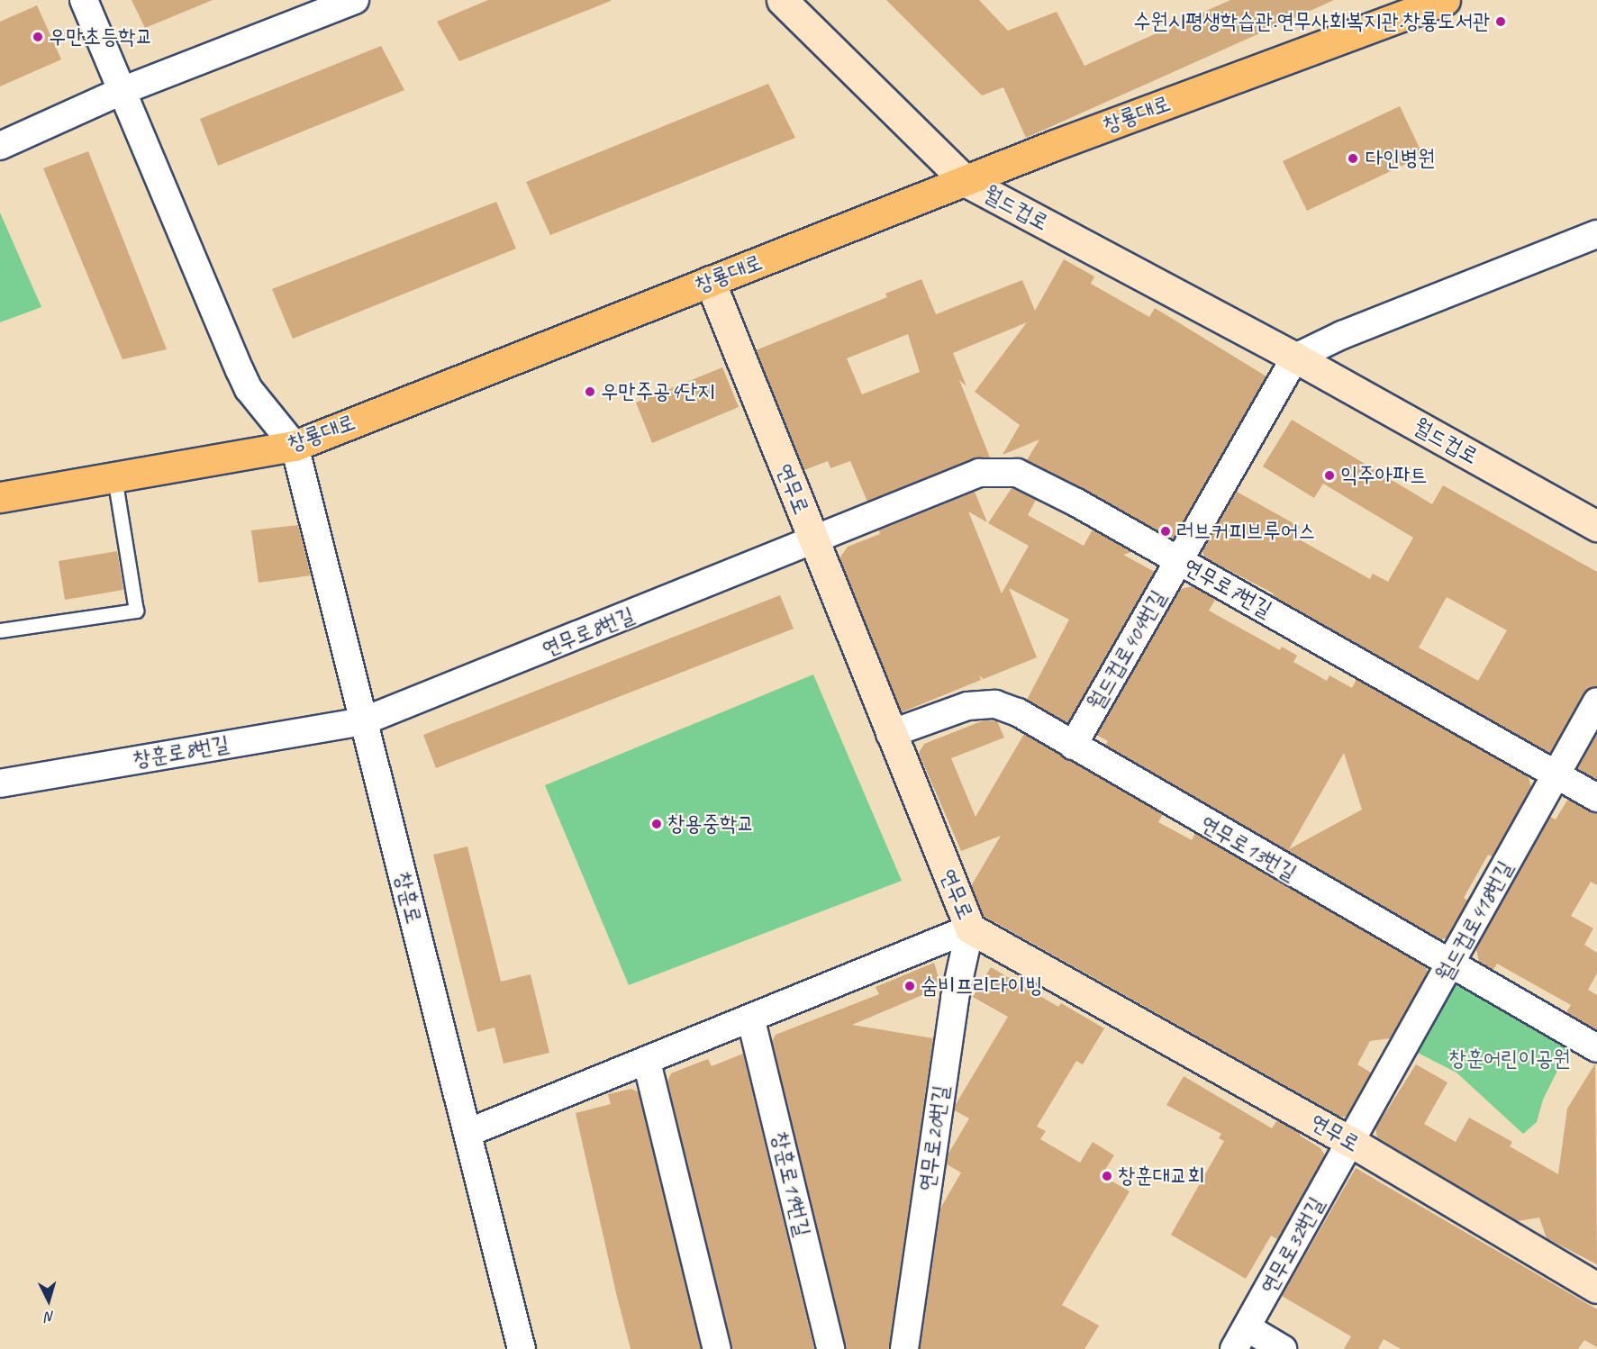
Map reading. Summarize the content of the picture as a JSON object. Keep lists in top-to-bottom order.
{
  "streets": {
    "main road": ["창룡대로"],
    "street": [
      "월드컵로",
      "연무로",
      "연무로7번길",
      "연무로8번길",
      "월드컵로404번길",
      "창훈로8번길",
      "연무로13번길",
      "창훈로",
      "월드컵로418번길",
      "연무로20번길",
      "창훈로19번길",
      "연무로32번길"
    ]
  },
  "crossings": [
    ["창룡대로", "월드컵로"],
    ["창룡대로", "연무로"],
    ["창룡대로", "창훈로"],
    ["월드컵로", "월드컵로404번길"],
    ["연무로", "연무로7번길"],
    ["연무로", "연무로8번길"],
    ["연무로", "연무로13번길"],
    ["연무로", "월드컵로418번길"],
    ["연무로", "연무로20번길"],
    ["연무로", "연무로32번길"],
    ["연무로7번길", "연무로8번길"],
    ["연무로7번길", "월드컵로404번길"],
    ["연무로7번길", "월드컵로418번길"],
    ["연무로8번길", "창훈로8번길"],
    ["연무로8번길", "창훈로"],
    ["월드컵로404번길", "연무로13번길"],
    ["창훈로8번길", "창훈로"],
    ["연무로13번길", "월드컵로418번길"],
    ["월드컵로418번길", "연무로32번길"]
  ],
  "parks": ["창훈어린이공원"],
  "places": [
    "수원시평생학습관.연무사회복지관.창룡도서관",
    "우만초등학교",
    "다인병원",
    "우만주공4단지",
    "익주아파트",
    "러브커피브루어스",
    "창용중학교",
    "숨비프리다이빙",
    "창훈대교회"
  ],
  "north": "bottom"
}
